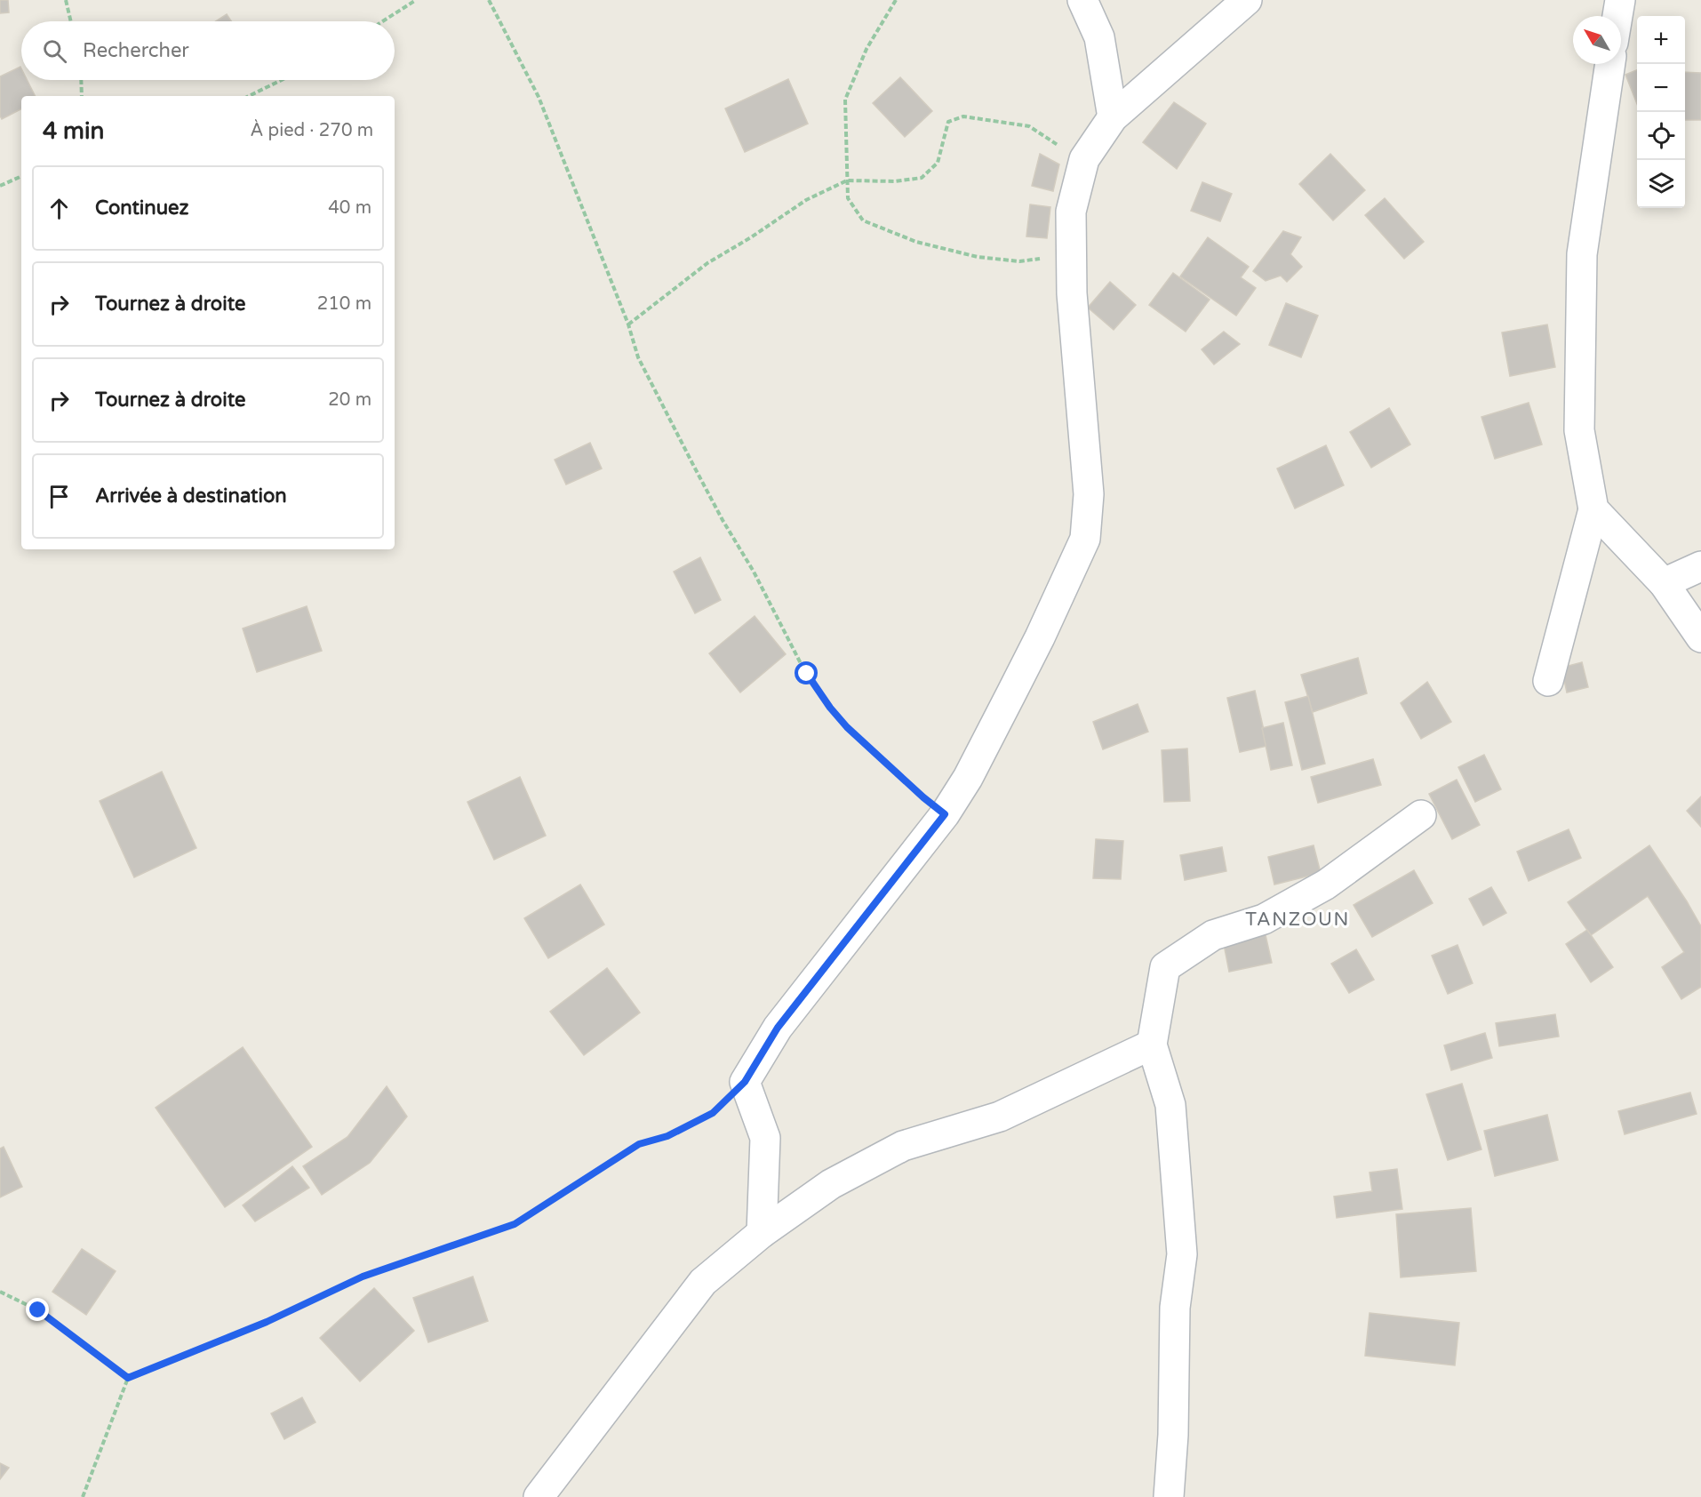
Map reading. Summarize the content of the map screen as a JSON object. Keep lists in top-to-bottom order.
{
  "districts": ["TANZOUN"],
  "north": "top left",
  "page": {
    "map_buttons": ["+", "−"],
    "search": "Rechercher",
    "heading": ["4 min", "À pied · 270 m"],
    "list": [
      ["Continuez", "40 m"],
      ["Tournez à droite", "210 m"],
      ["Tournez à droite", "20 m"],
      "Arrivée à destination"
    ]
  }
}
